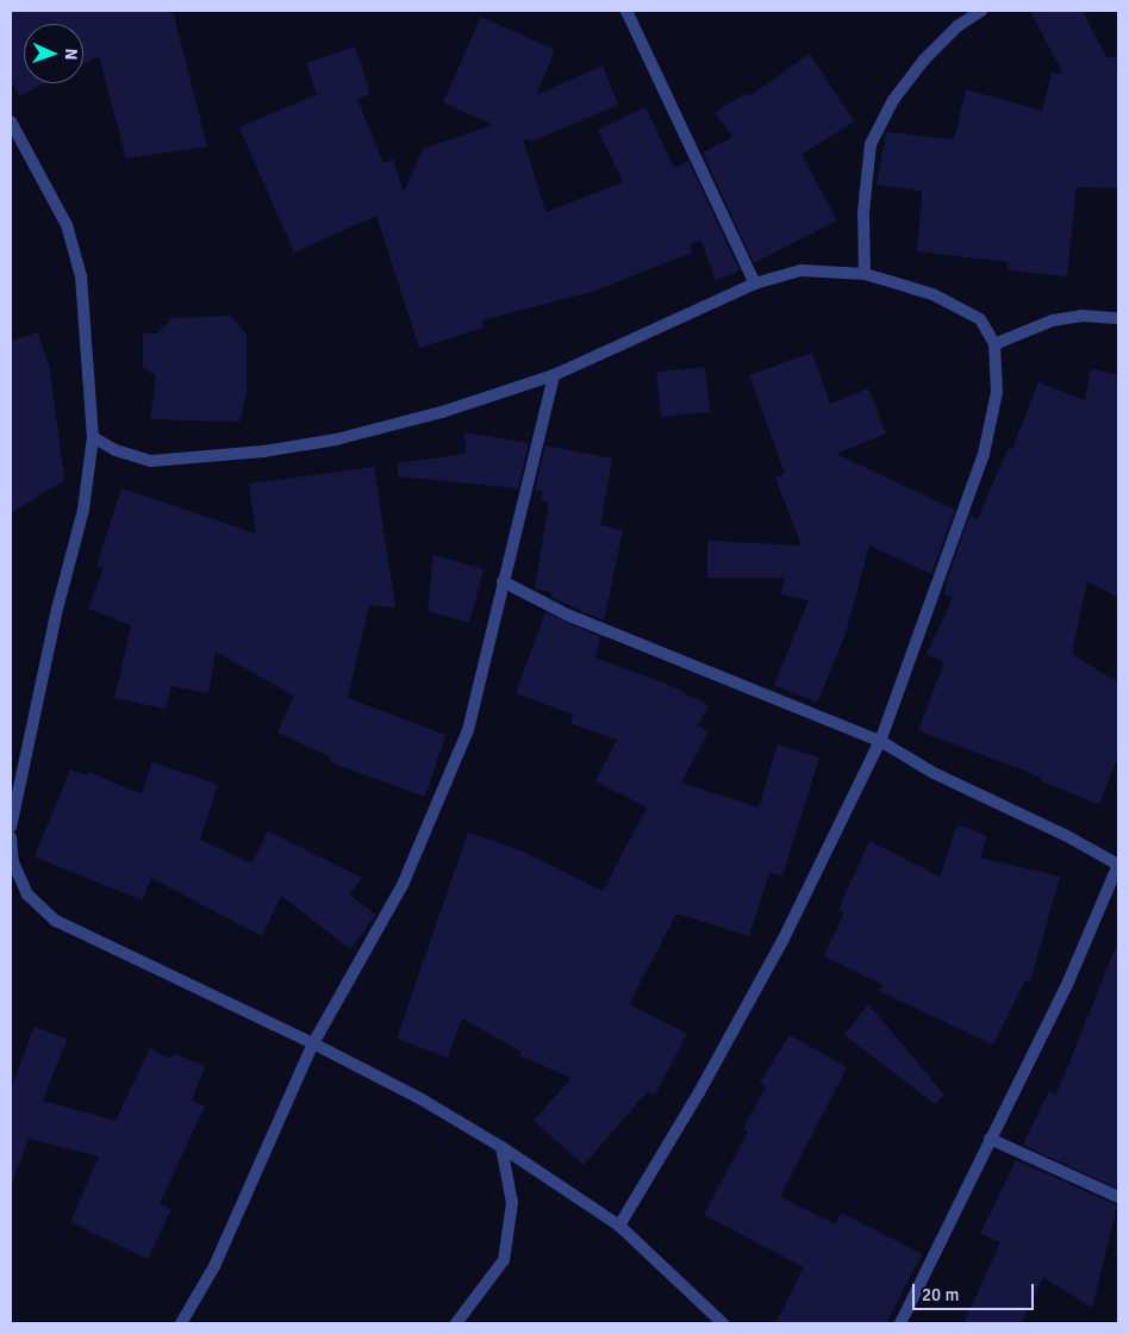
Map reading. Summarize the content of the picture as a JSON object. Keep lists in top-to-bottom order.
{
  "scale_bar": "20 m",
  "north": "right"
}
